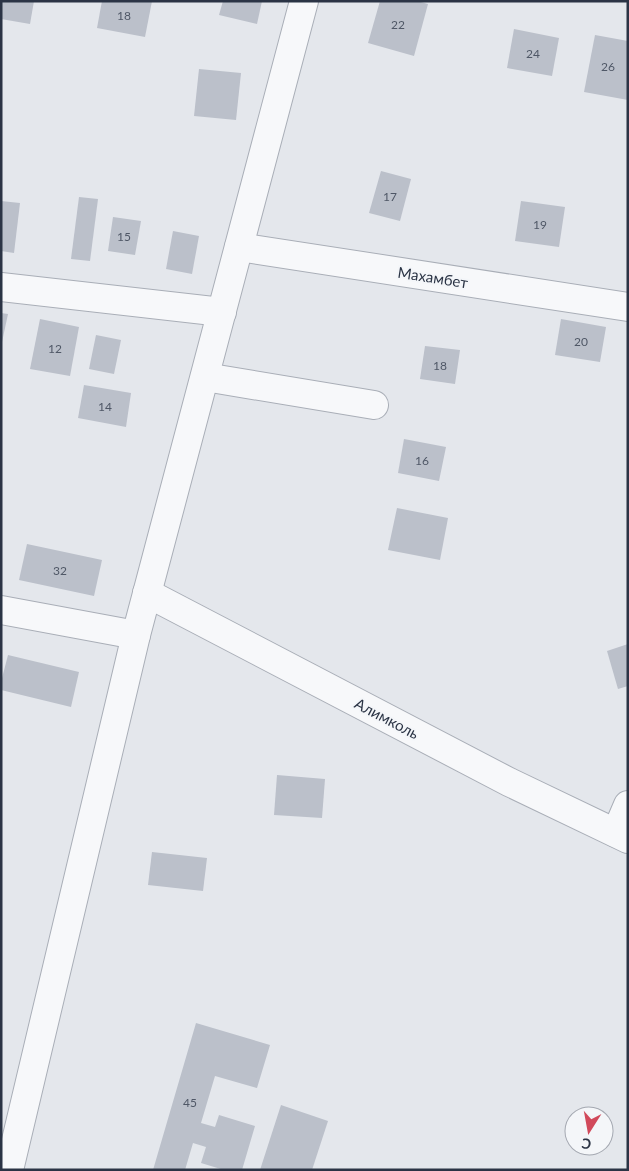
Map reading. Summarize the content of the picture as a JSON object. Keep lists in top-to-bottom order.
{
  "streets": {
    "street": ["Махамбет", "Алимколь"]
  },
  "house_numbers": [
    "18",
    "22",
    "24",
    "26",
    "17",
    "19",
    "15",
    "20",
    "12",
    "18",
    "14",
    "16",
    "32",
    "45"
  ],
  "north": "bottom"
}
